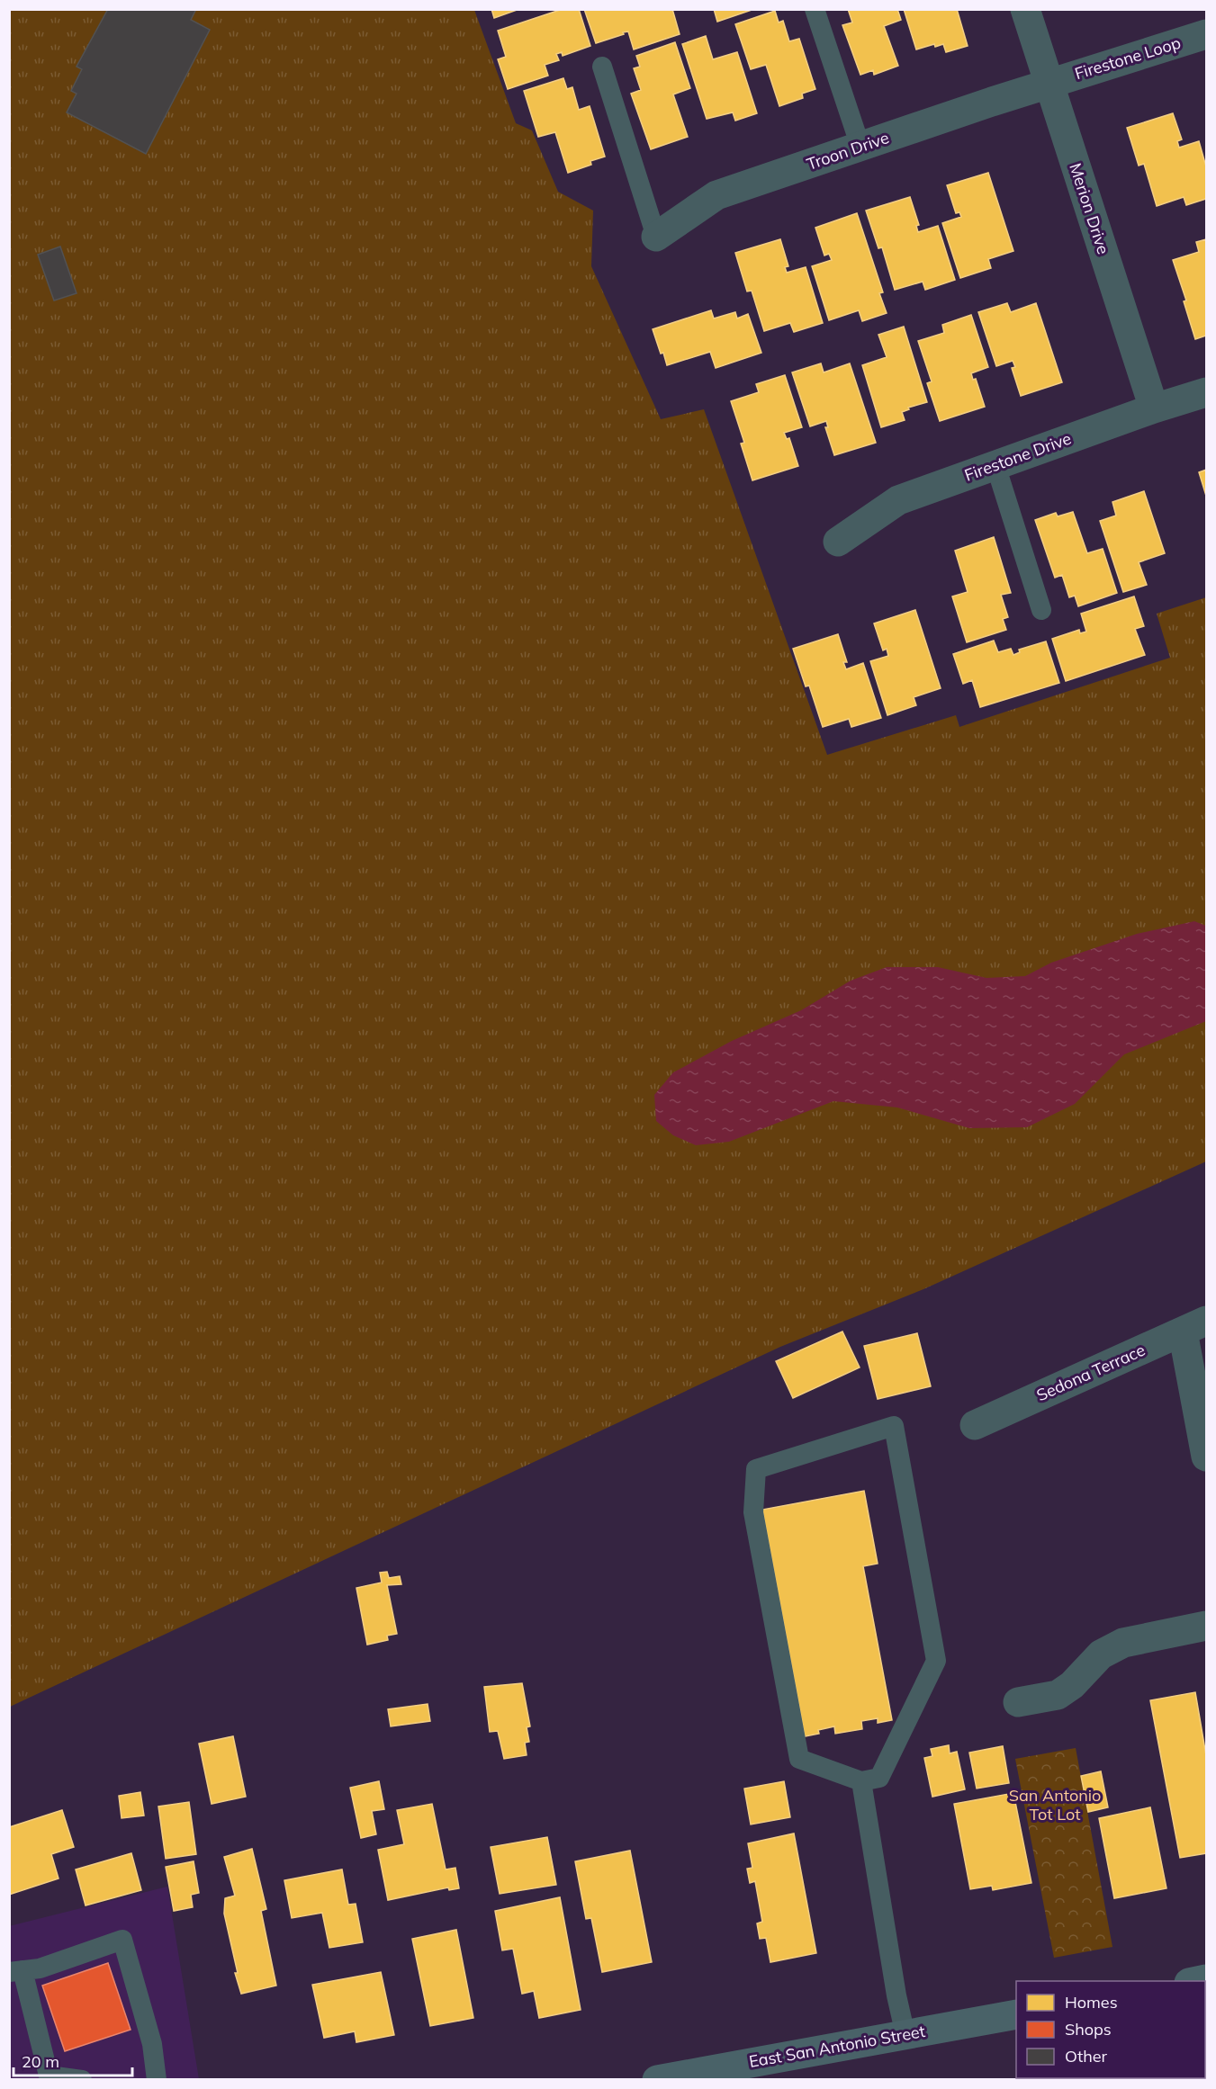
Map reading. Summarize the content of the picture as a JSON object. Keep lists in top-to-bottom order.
{
  "streets": {
    "street": [
      "Firestone Loop",
      "Troon Drive",
      "Merion Drive",
      "Firestone Drive",
      "Sedona Terrace",
      "East San Antonio Street"
    ]
  },
  "crossings": [
    ["Firestone Loop", "Troon Drive"],
    ["Firestone Loop", "Merion Drive"],
    ["Troon Drive", "Merion Drive"],
    ["Merion Drive", "Firestone Drive"]
  ],
  "parks": ["San Antonio Tot Lot"],
  "legend": ["Homes", "Shops", "Other"],
  "scale_bar": "20 m"
}
